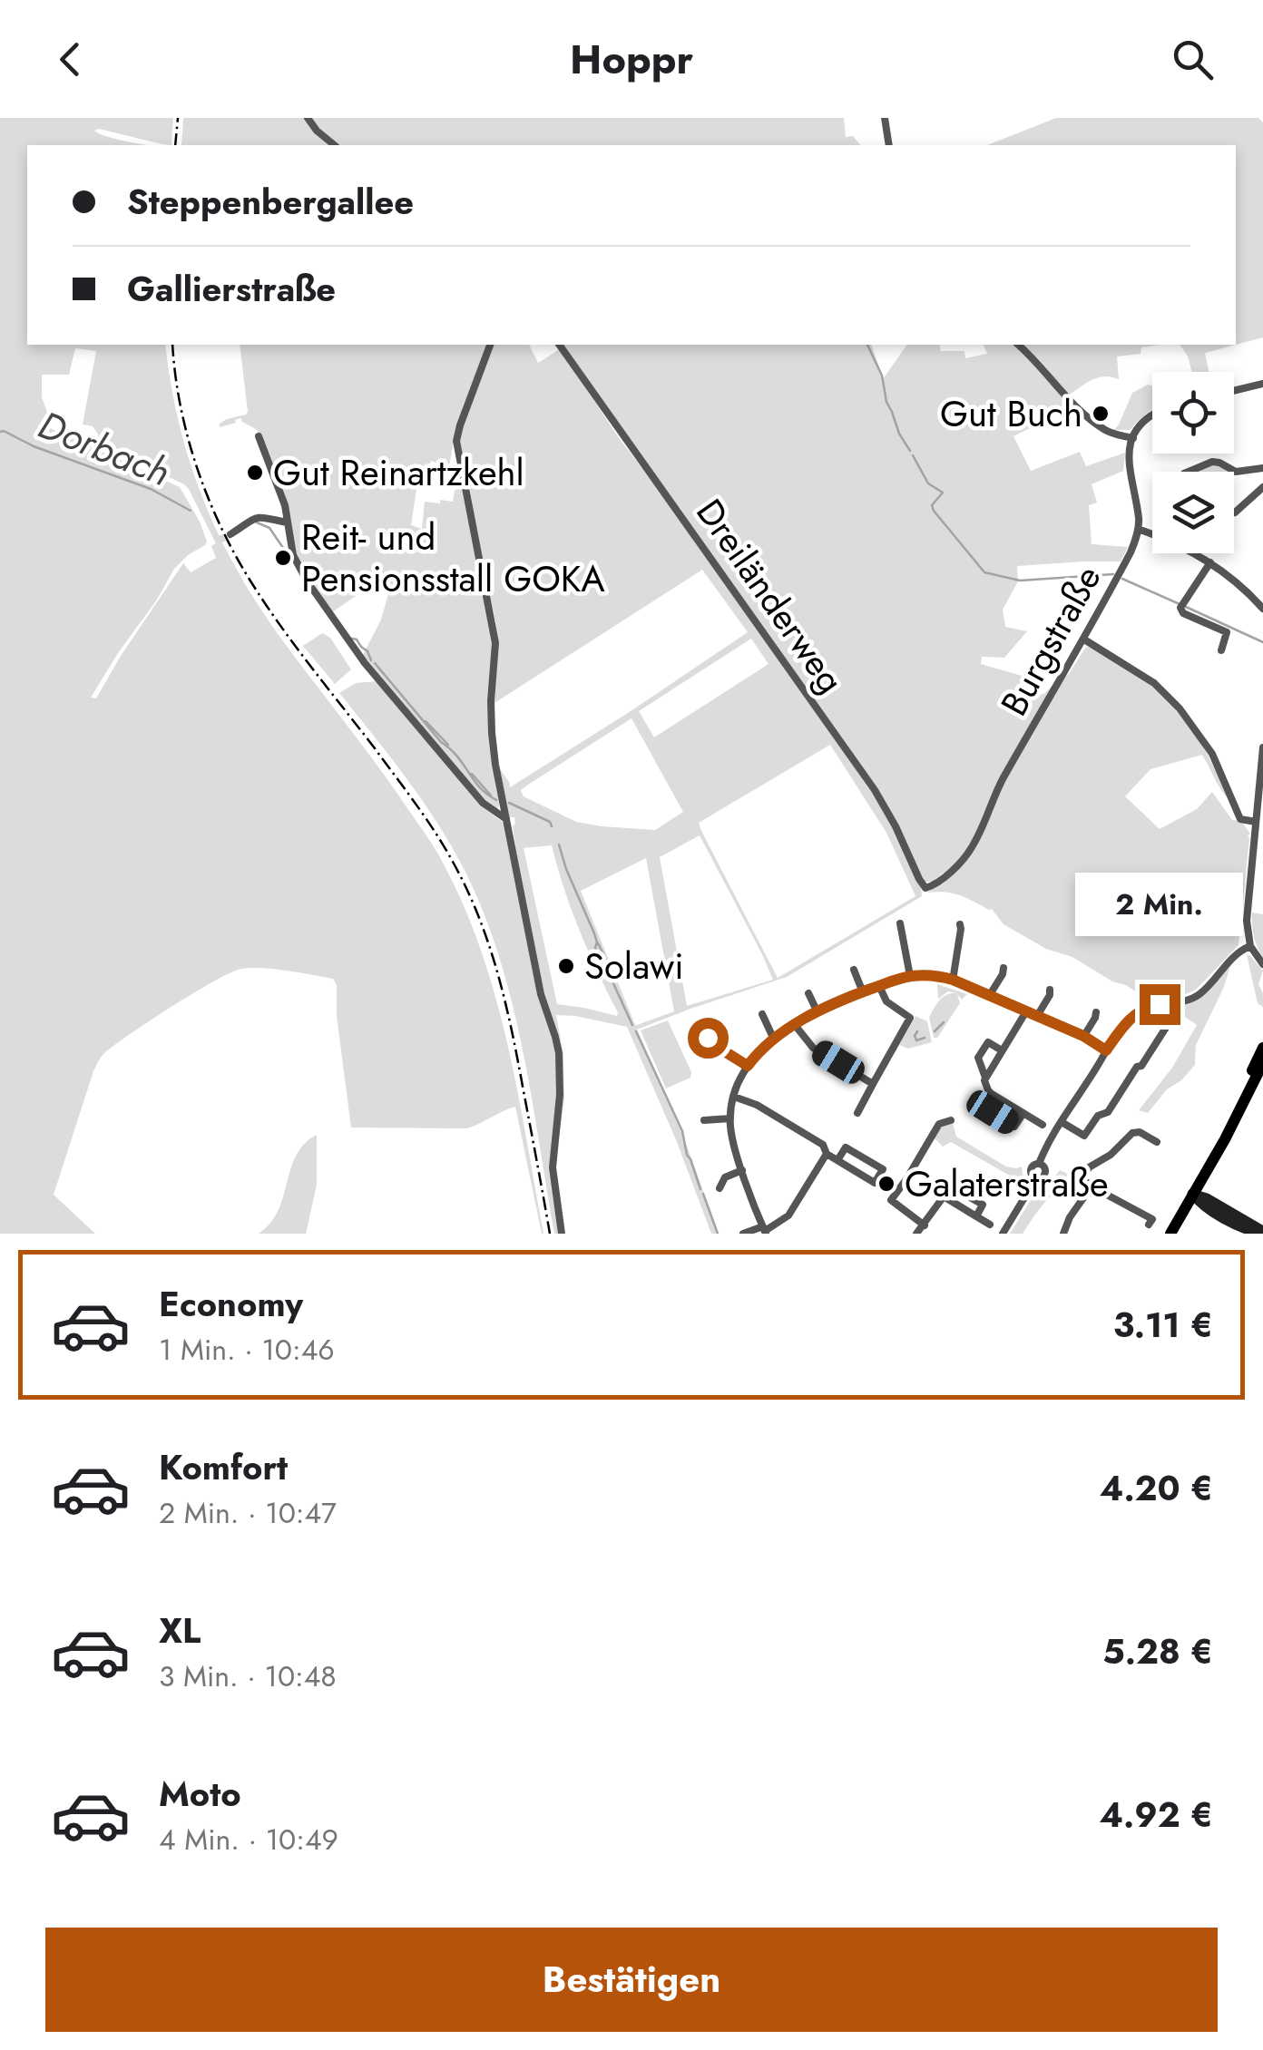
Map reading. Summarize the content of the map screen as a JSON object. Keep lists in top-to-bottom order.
{
  "streets": {
    "street": ["Dreiländerweg", "Burgstraße"]
  },
  "crossings": [
    ["Dreiländerweg", "Burgstraße"]
  ],
  "water": ["Dorbach"],
  "places": [
    "Gut Buch",
    "Gut Reinartzkehl",
    "Reit- und Pensionsstall GOKA",
    "Solawi",
    "Galaterstraße"
  ],
  "page": {
    "header": "Hoppr",
    "banner": ["Steppenbergallee", "Gallierstraße"],
    "bubble": "2 Min.",
    "list": [
      {
        "name": "Economy",
        "note": "1 Min. · 10:46",
        "value": "3.11 €"
      },
      {
        "name": "Komfort",
        "note": "2 Min. · 10:47",
        "value": "4.20 €"
      },
      {
        "name": "XL",
        "note": "3 Min. · 10:48",
        "value": "5.28 €"
      },
      {
        "name": "Moto",
        "note": "4 Min. · 10:49",
        "value": "4.92 €"
      }
    ],
    "buttons": "Bestätigen"
  }
}
